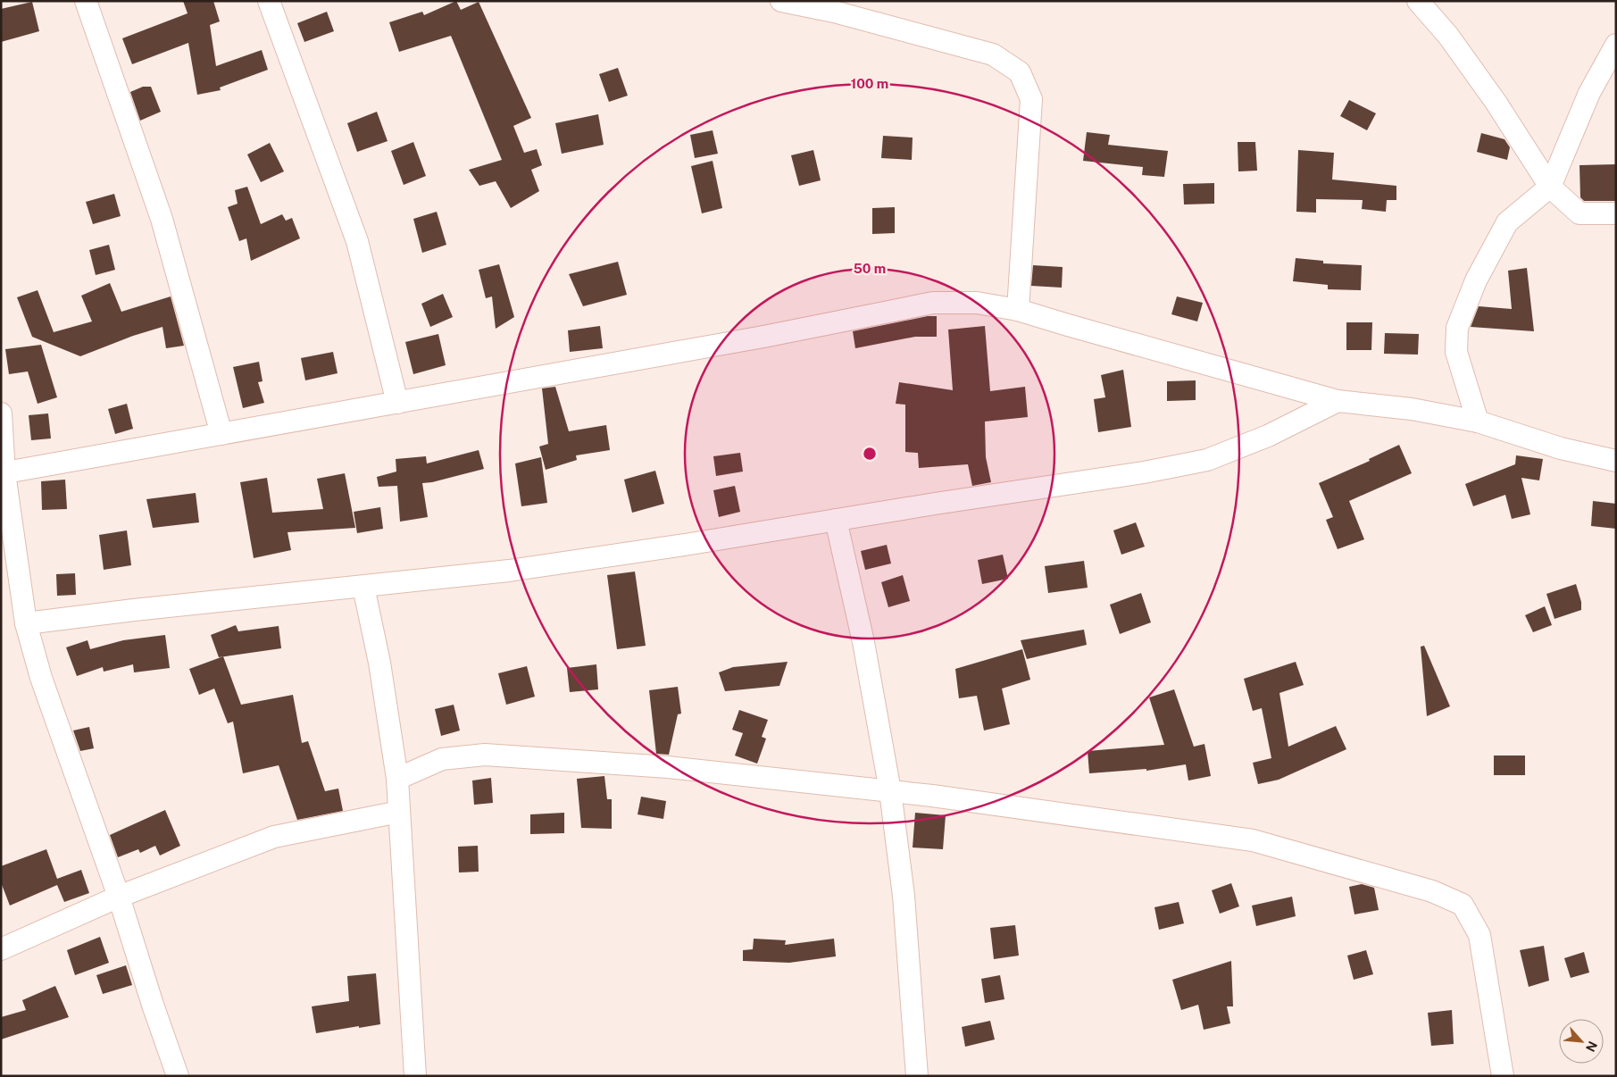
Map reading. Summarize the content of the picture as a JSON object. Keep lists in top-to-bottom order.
{
  "north": "bottom right",
  "rings": ["100 m", "50 m"]
}
